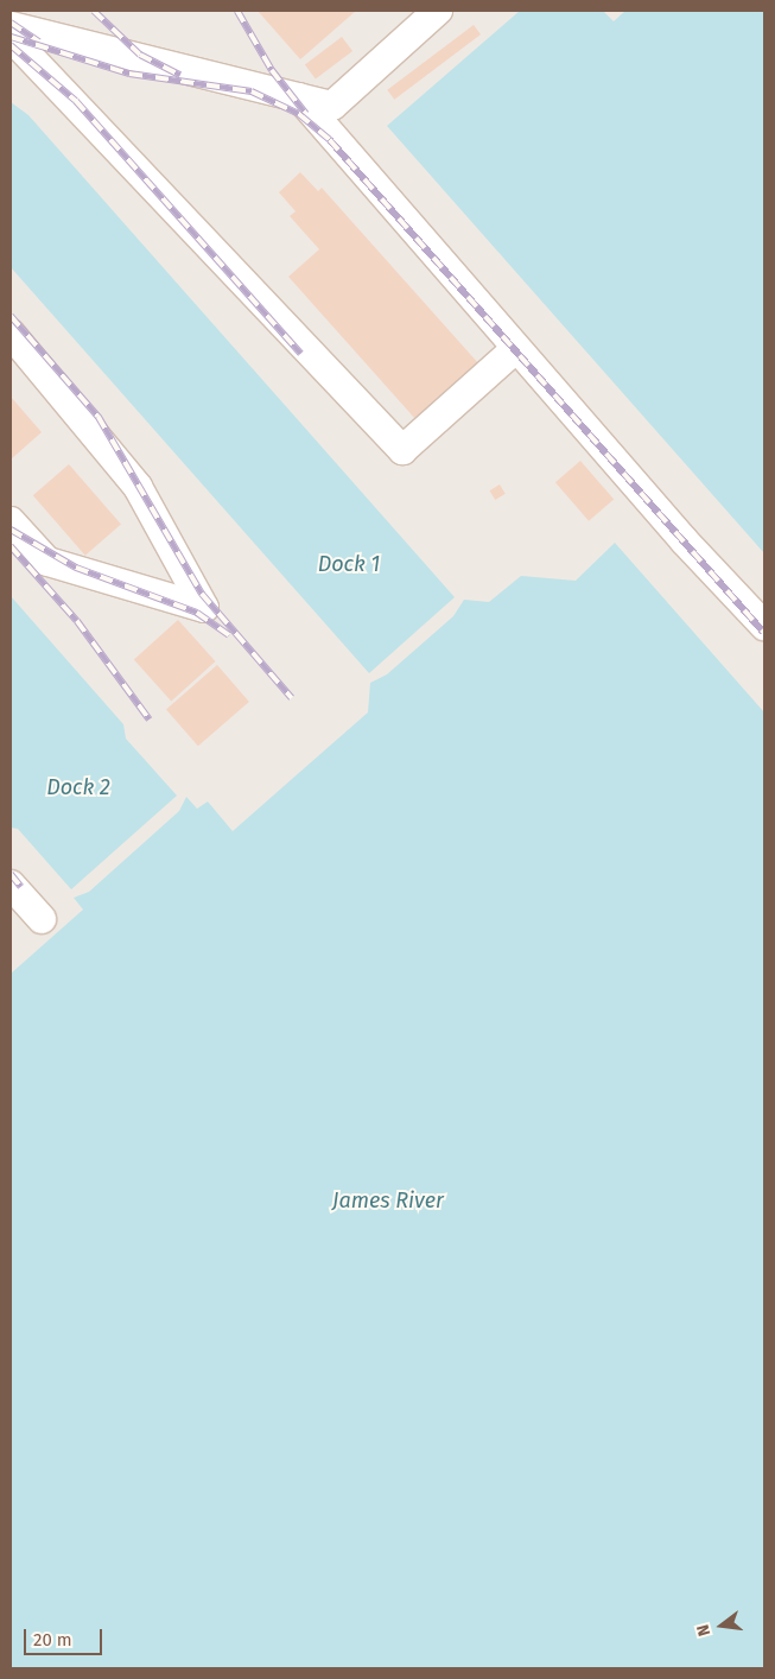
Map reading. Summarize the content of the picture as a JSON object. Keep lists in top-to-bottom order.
{
  "water": ["Dock 1", "Dock 2", "James River"],
  "scale_bar": "20 m",
  "north": "left"
}
